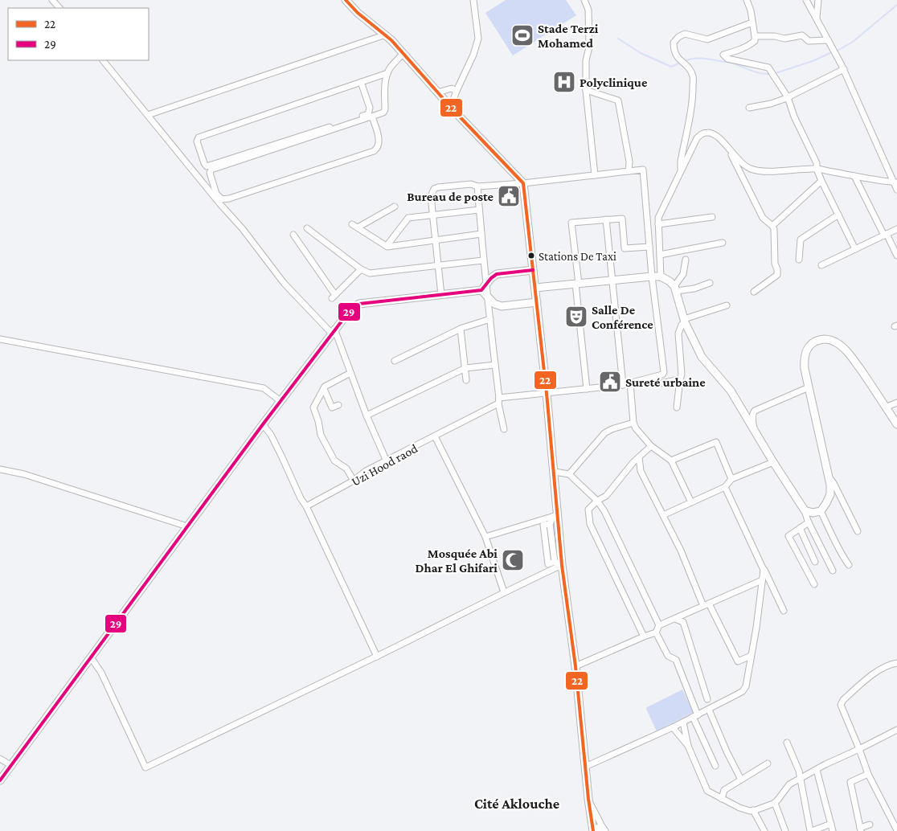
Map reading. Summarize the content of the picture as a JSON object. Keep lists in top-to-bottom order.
{
  "streets": {
    "street": ["Uzi Hood raod"]
  },
  "districts": ["Cité Aklouche"],
  "places": {
    "sports": ["Stade Terzi Mohamed"],
    "hospital": ["Polyclinique"],
    "public building": ["Bureau de poste", "Sureté urbaine"],
    "other": ["Stations De Taxi"],
    "theatre": ["Salle De Conférence"],
    "mosque": ["Mosquée Abi Dhar El Ghifari"]
  },
  "lines": ["transit line 22", "transit line 29"],
  "legend": ["22", "29"]
}
